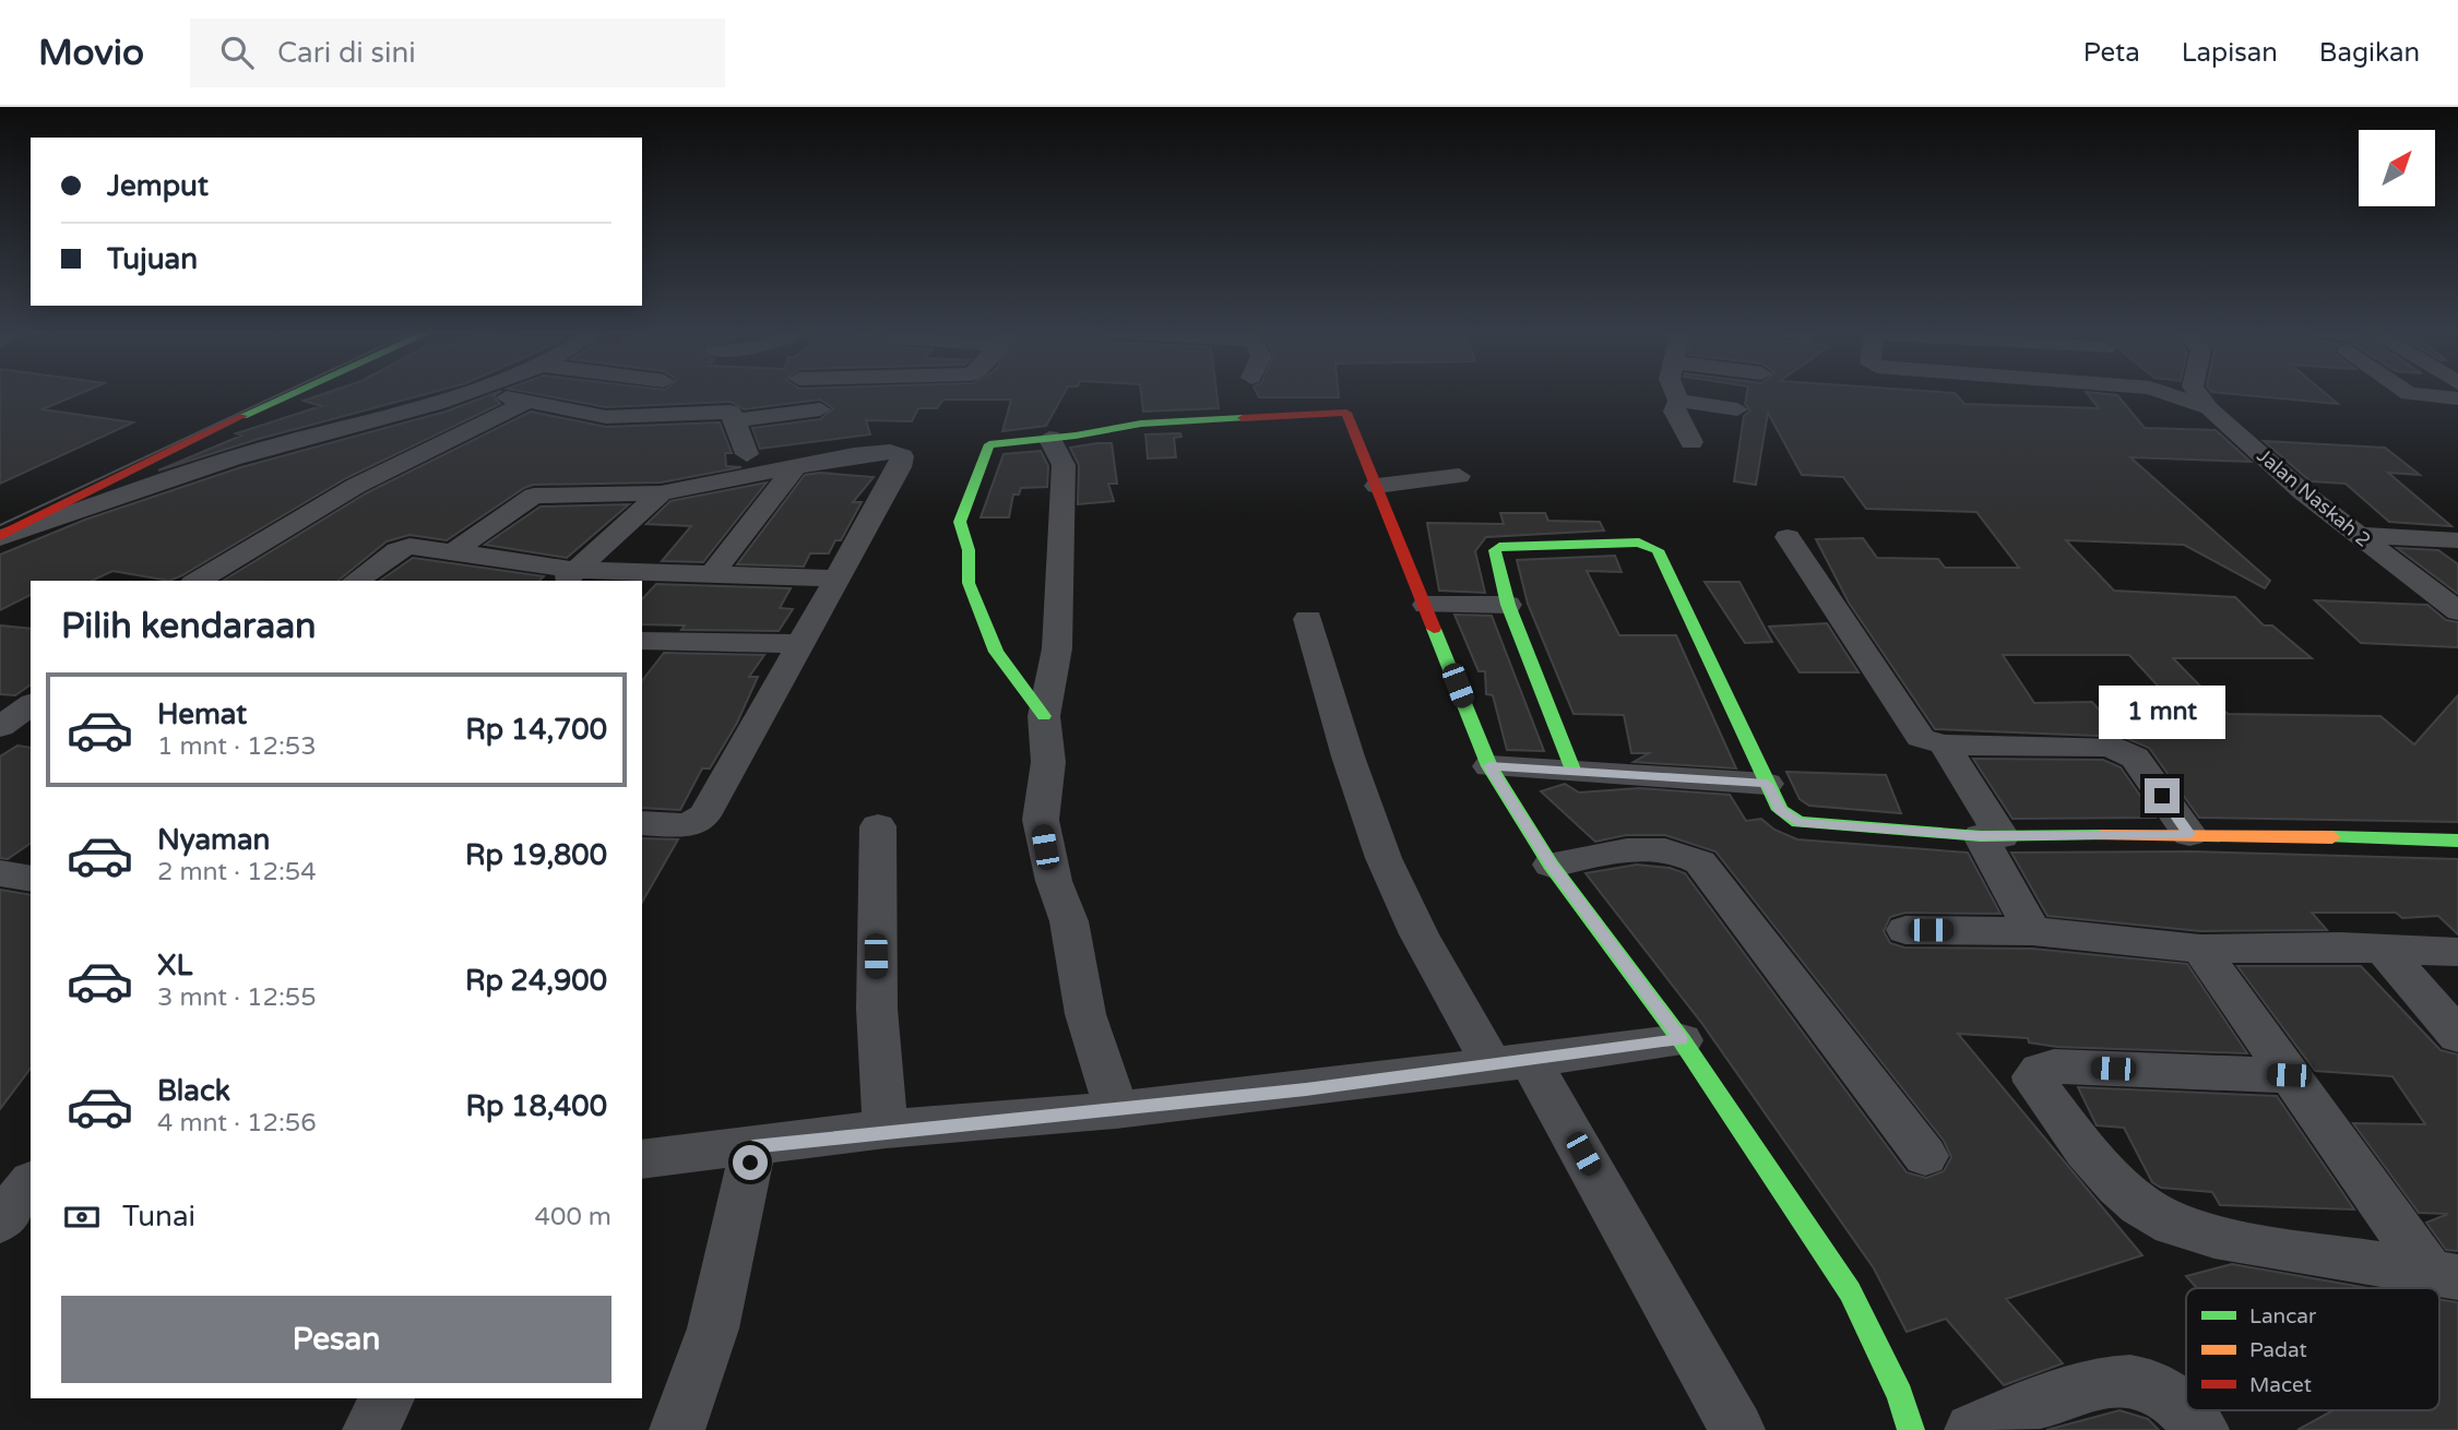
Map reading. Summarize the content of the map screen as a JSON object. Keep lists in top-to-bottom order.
{
  "streets": {
    "street": ["Jalan Naskah 2"]
  },
  "legend": ["Lancar", "Padat", "Macet"],
  "north": "top right",
  "page": {
    "header": "Movio",
    "search": "Cari di sini",
    "nav": ["Peta", "Lapisan", "Bagikan"],
    "banner": ["Jemput", "Tujuan"],
    "heading": "Pilih kendaraan",
    "list": [
      {
        "name": "Hemat",
        "note": "1 mnt · 12:53",
        "value": "Rp 14,700"
      },
      {
        "name": "Nyaman",
        "note": "2 mnt · 12:54",
        "value": "Rp 19,800"
      },
      {
        "name": "XL",
        "note": "3 mnt · 12:55",
        "value": "Rp 24,900"
      },
      {
        "name": "Black",
        "note": "4 mnt · 12:56",
        "value": "Rp 18,400"
      }
    ],
    "bubble": "1 mnt",
    "pay": ["Tunai", "400 m"],
    "buttons": "Pesan"
  }
}
